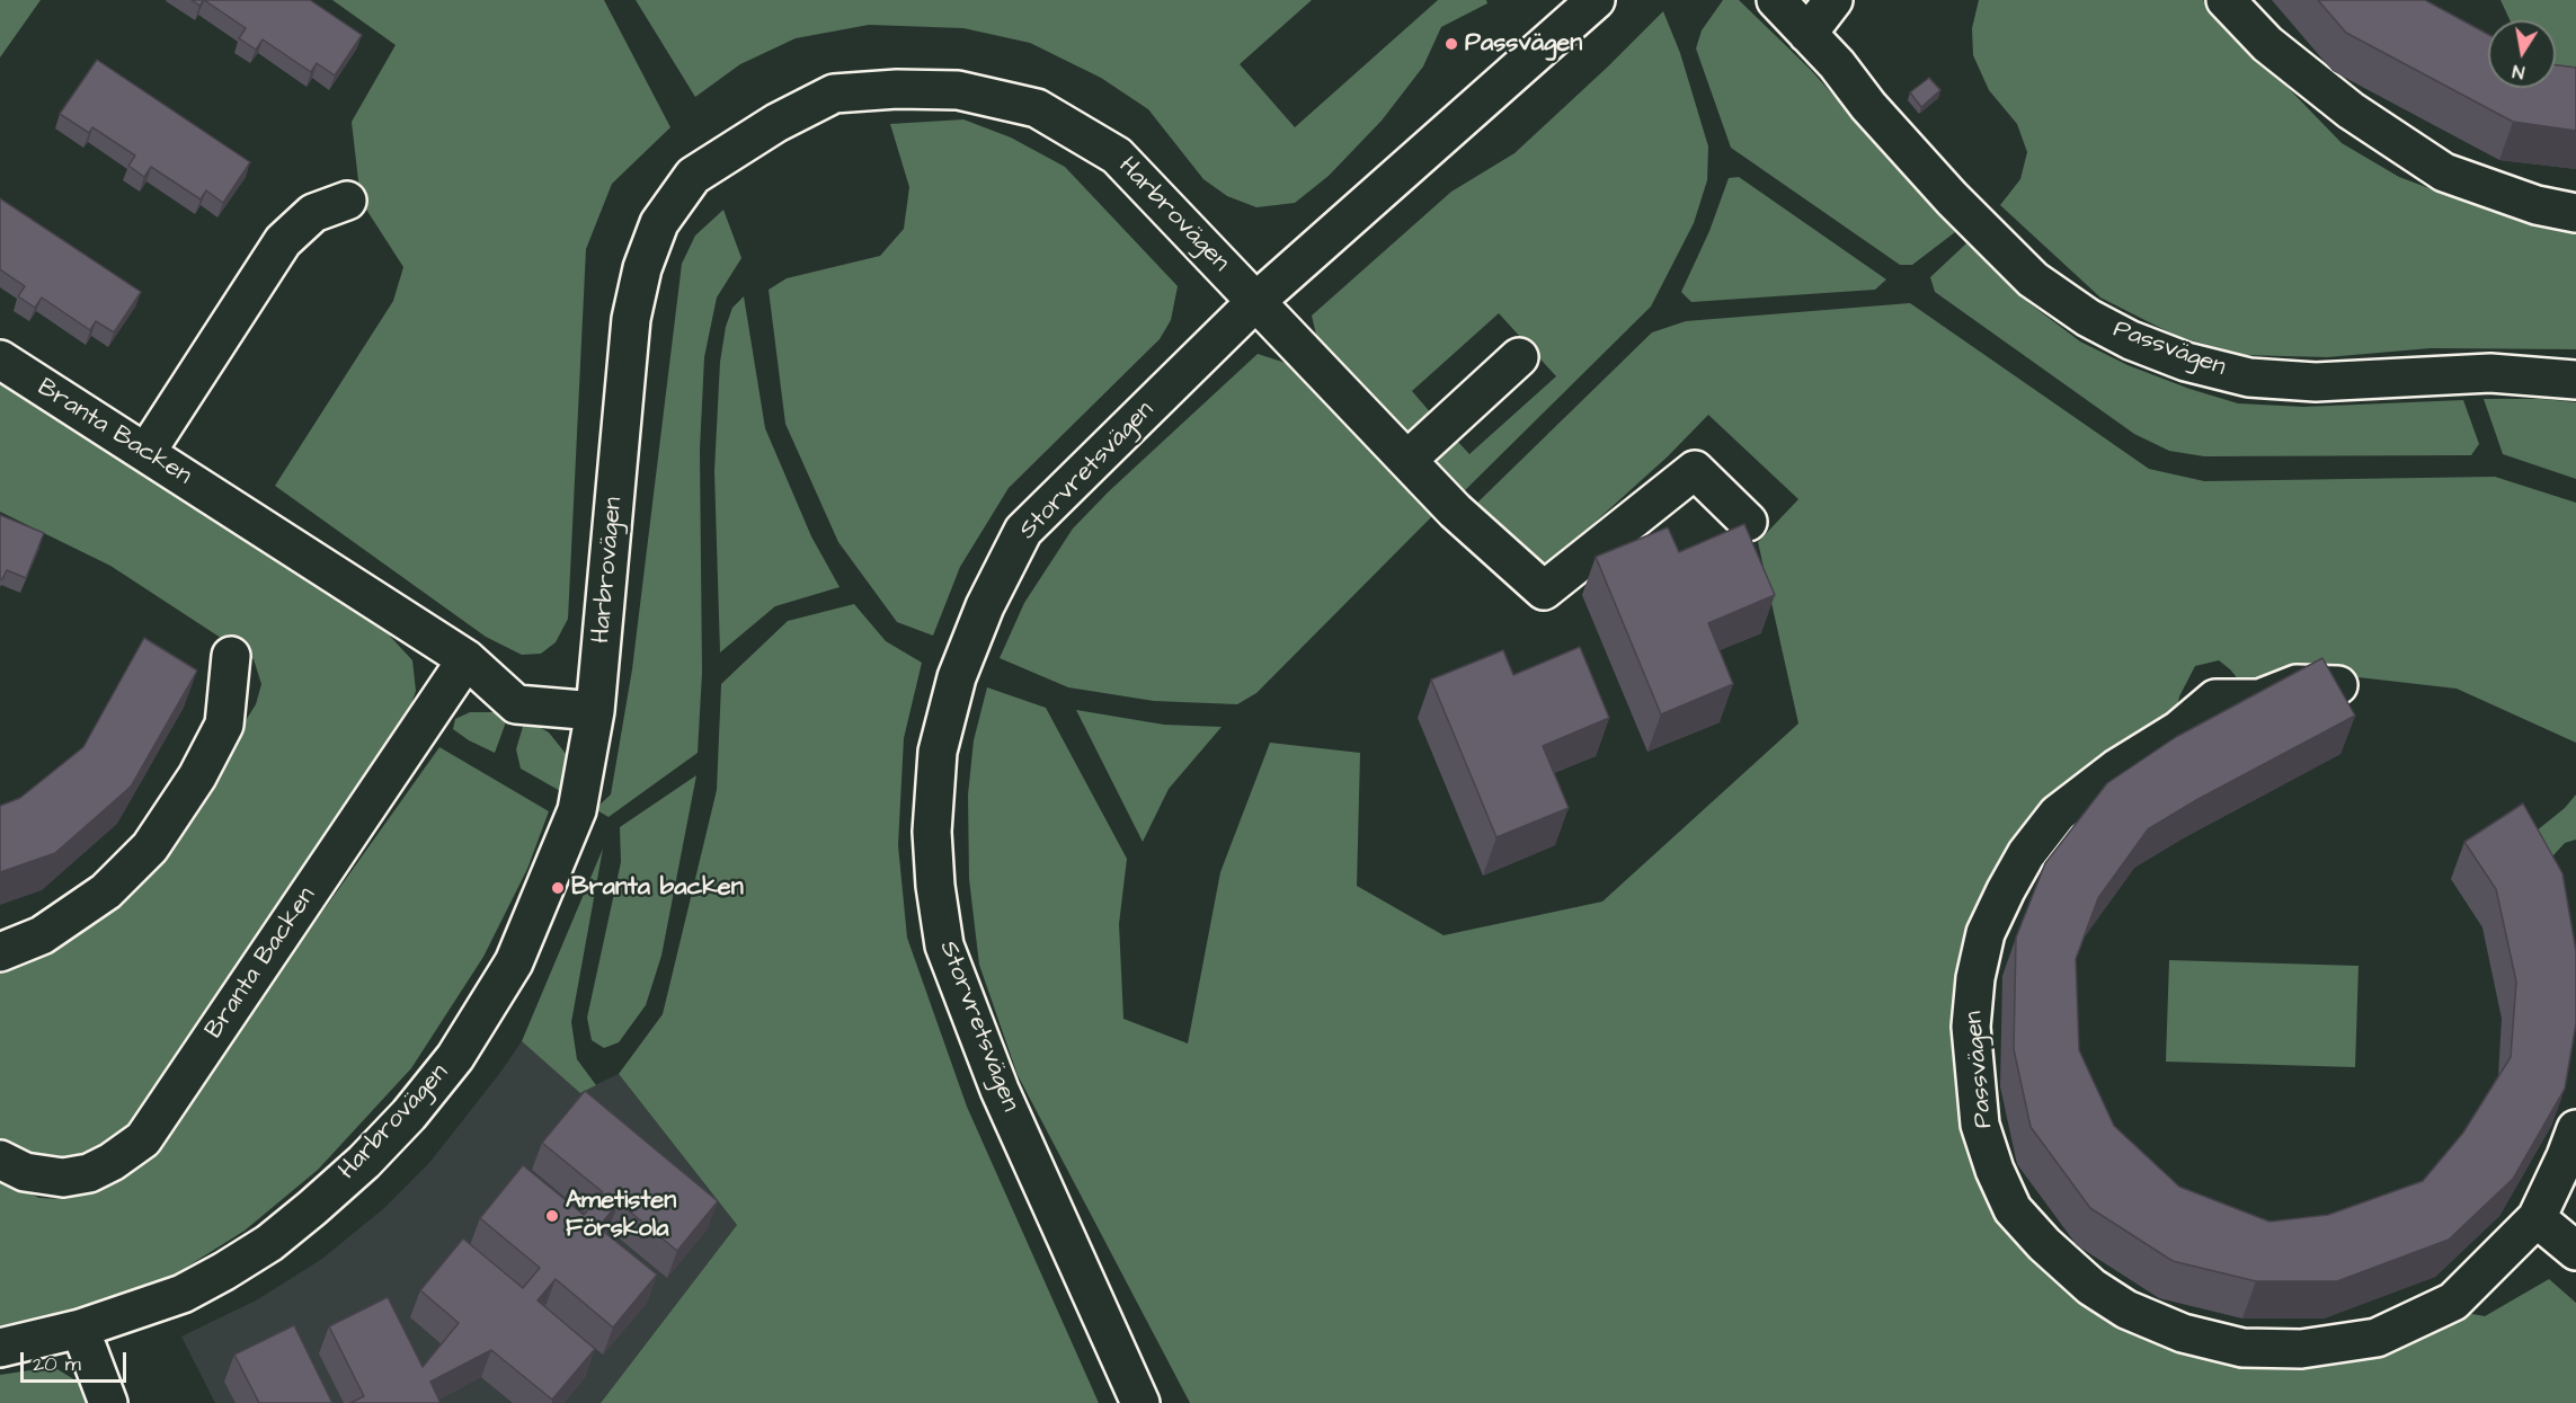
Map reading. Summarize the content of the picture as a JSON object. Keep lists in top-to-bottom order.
{
  "streets": {
    "street": [
      "Harbrovägen",
      "Passvägen",
      "Branta Backen",
      "Storvretsvägen"
    ]
  },
  "crossings": [
    ["Harbrovägen", "Branta Backen"],
    ["Harbrovägen", "Storvretsvägen"]
  ],
  "places": ["Passvägen", "Branta backen", "Ametisten Förskola"],
  "scale_bar": "20 m",
  "north": "bottom"
}
